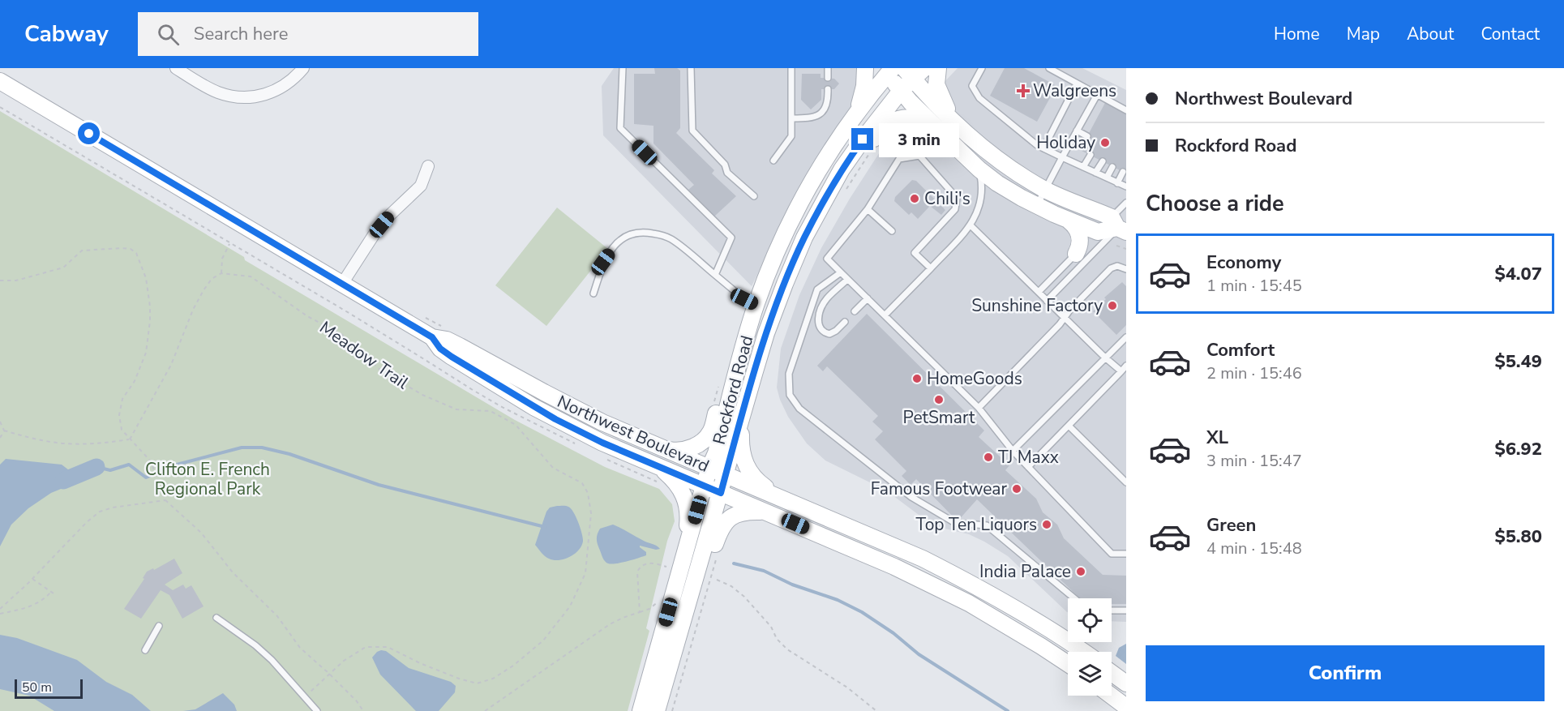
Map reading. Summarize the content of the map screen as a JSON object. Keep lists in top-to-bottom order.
{
  "streets": {
    "main road": ["Rockford Road", "Northwest Boulevard"],
    "path": ["Meadow Trail"]
  },
  "crossings": [
    ["Rockford Road", "Northwest Boulevard"]
  ],
  "parks": ["Clifton E. French Regional Park"],
  "places": {
    "health": ["Walgreens"],
    "other": [
      "Holiday",
      "Chili's",
      "Sunshine Factory",
      "HomeGoods",
      "PetSmart",
      "TJ Maxx",
      "Famous Footwear",
      "Top Ten Liquors",
      "India Palace"
    ]
  },
  "scale_bar": "50 m",
  "page": {
    "header": "Cabway",
    "search": "Search here",
    "nav": [
      "Home",
      "Map",
      "About",
      "Contact"
    ],
    "banner": ["Northwest Boulevard", "Rockford Road"],
    "bubble": "3 min",
    "heading": "Choose a ride",
    "list": [
      {
        "name": "Economy",
        "note": "1 min · 15:45",
        "value": "$4.07"
      },
      {
        "name": "Comfort",
        "note": "2 min · 15:46",
        "value": "$5.49"
      },
      {
        "name": "XL",
        "note": "3 min · 15:47",
        "value": "$6.92"
      },
      {
        "name": "Green",
        "note": "4 min · 15:48",
        "value": "$5.80"
      }
    ],
    "buttons": "Confirm",
    "scale": "50 m"
  }
}
